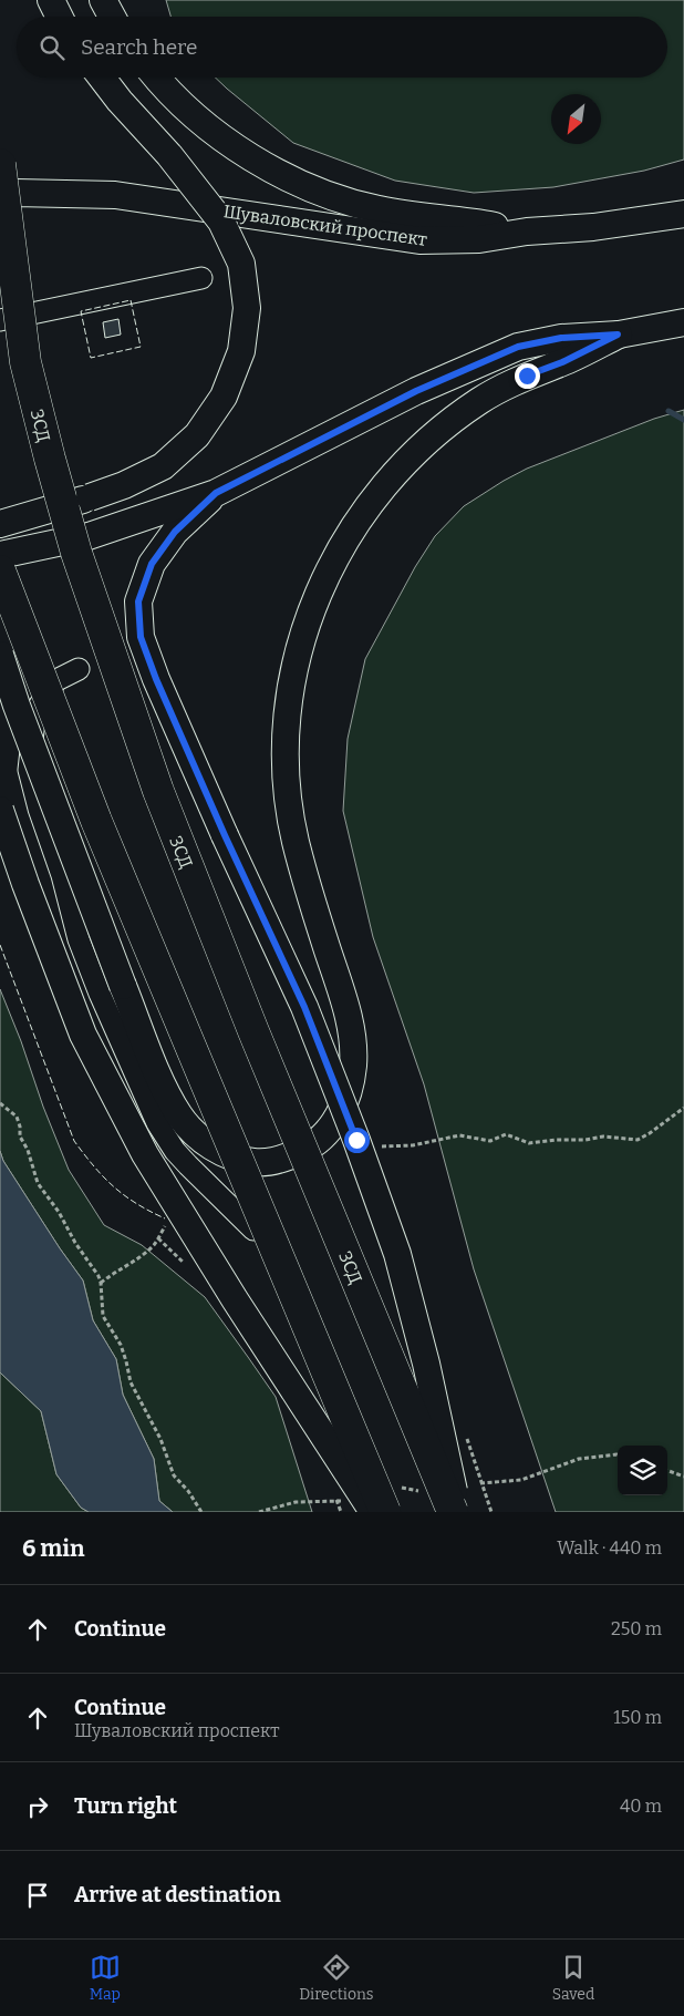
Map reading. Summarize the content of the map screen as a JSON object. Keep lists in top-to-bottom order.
{
  "streets": {
    "highway": ["ЗСД"],
    "main road": ["Шуваловский проспект"]
  },
  "north": "bottom left",
  "page": {
    "search": "Search here",
    "heading": ["6 min", "Walk · 440 m"],
    "list": [
      ["Continue", "250 m"],
      ["Continue", "Шуваловский проспект", "150 m"],
      ["Turn right", "40 m"],
      "Arrive at destination"
    ],
    "nav": ["Map", "Directions", "Saved"]
  }
}
